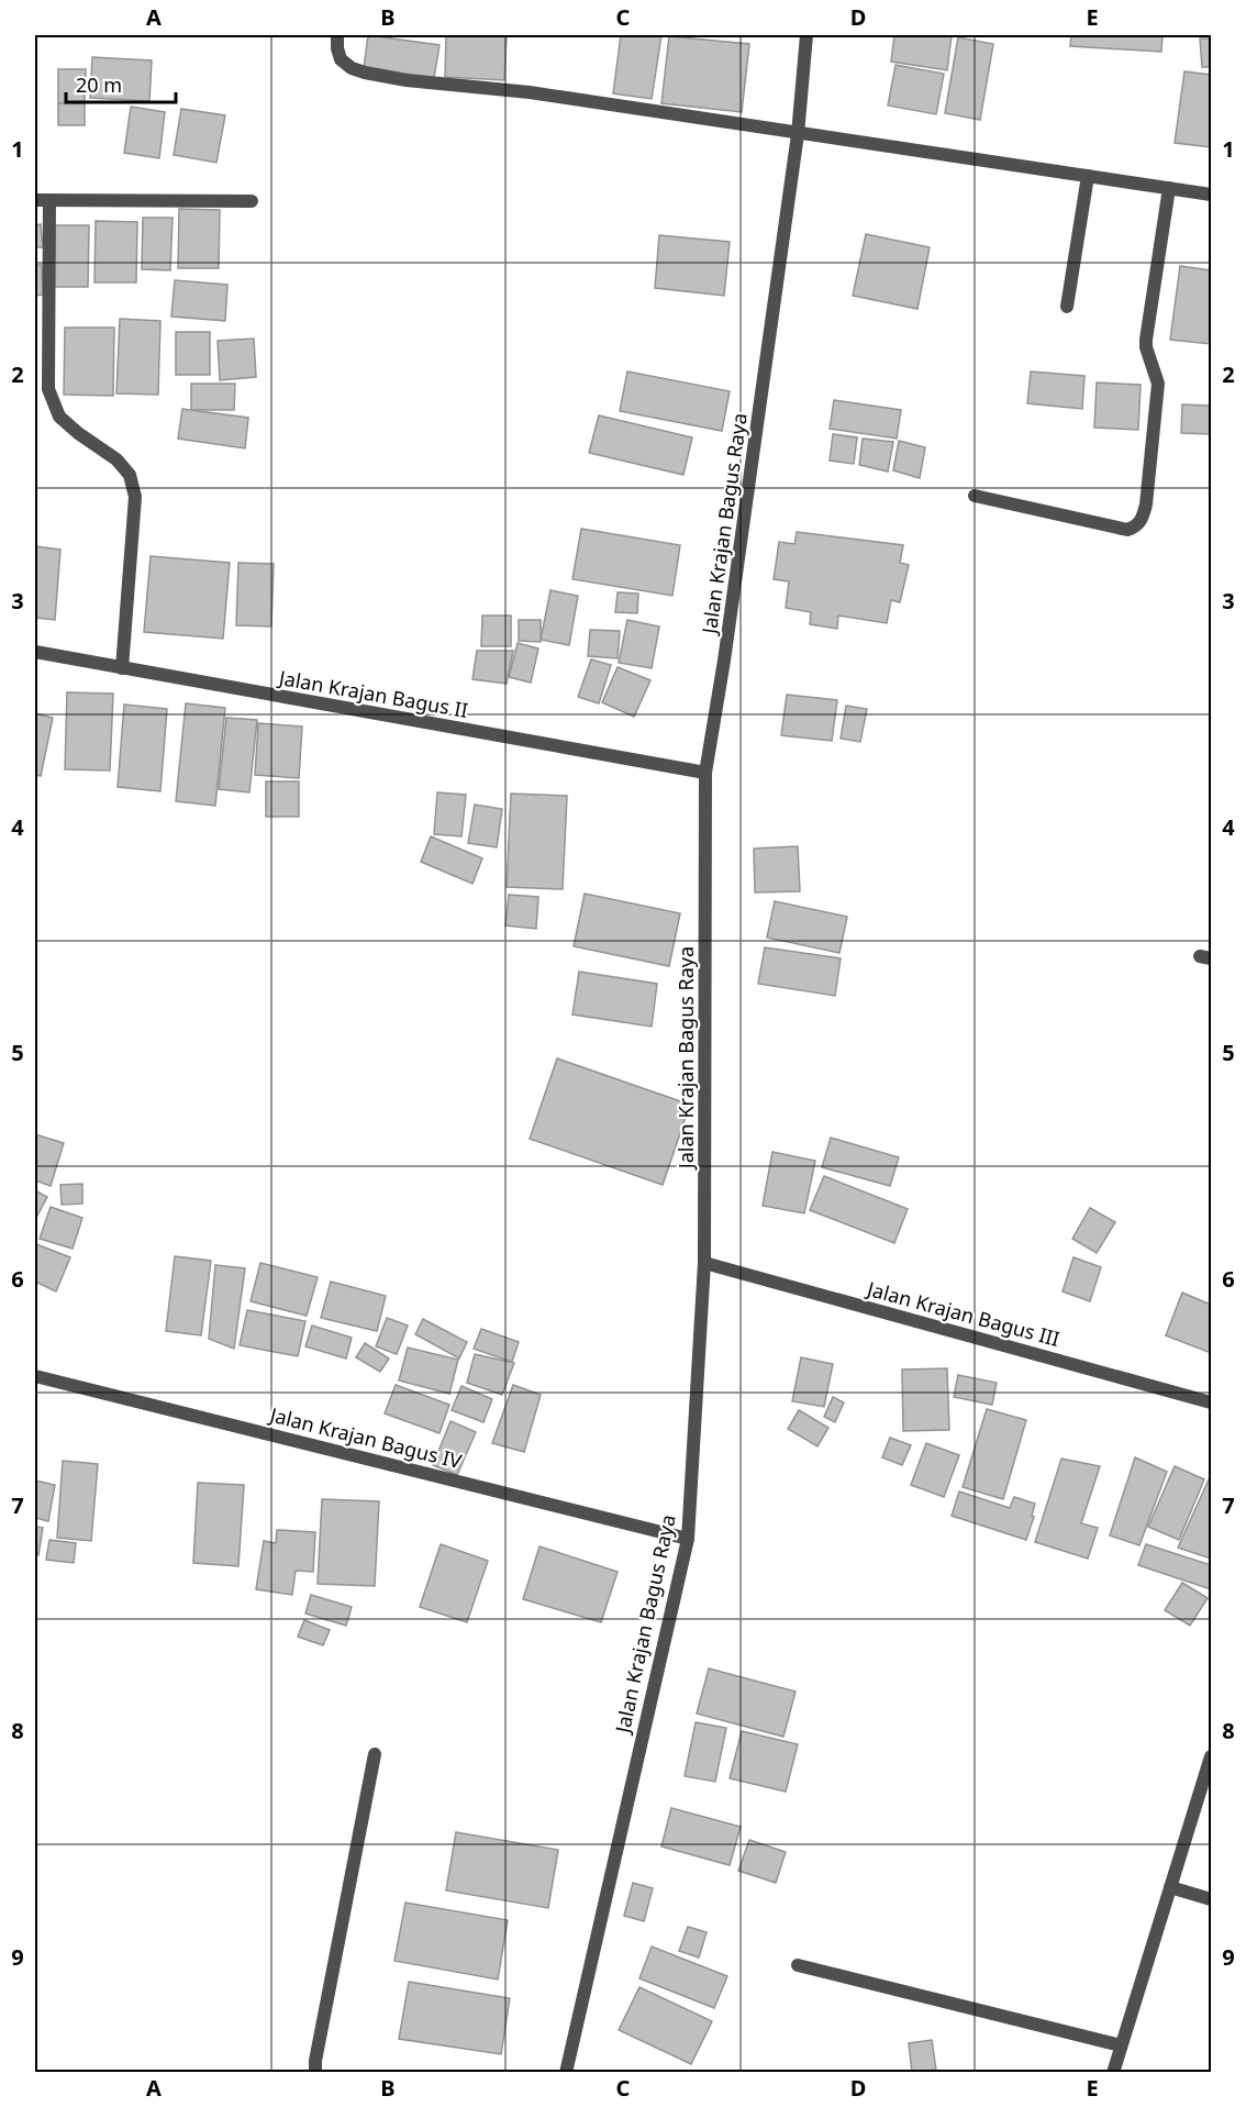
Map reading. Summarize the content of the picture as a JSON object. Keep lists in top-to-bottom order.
{
  "streets": {
    "street": [
      "Jalan Krajan Bagus Raya",
      "Jalan Krajan Bagus II",
      "Jalan Krajan Bagus III",
      "Jalan Krajan Bagus IV"
    ]
  },
  "crossings": [
    ["Jalan Krajan Bagus Raya", "Jalan Krajan Bagus II"],
    ["Jalan Krajan Bagus Raya", "Jalan Krajan Bagus III"],
    ["Jalan Krajan Bagus Raya", "Jalan Krajan Bagus IV"]
  ],
  "scale_bar": "20 m",
  "grid": {
    "columns": [
      "A",
      "B",
      "C",
      "D",
      "E"
    ],
    "rows": [
      "1",
      "2",
      "3",
      "4",
      "5",
      "6",
      "7",
      "8",
      "9"
    ]
  }
}
